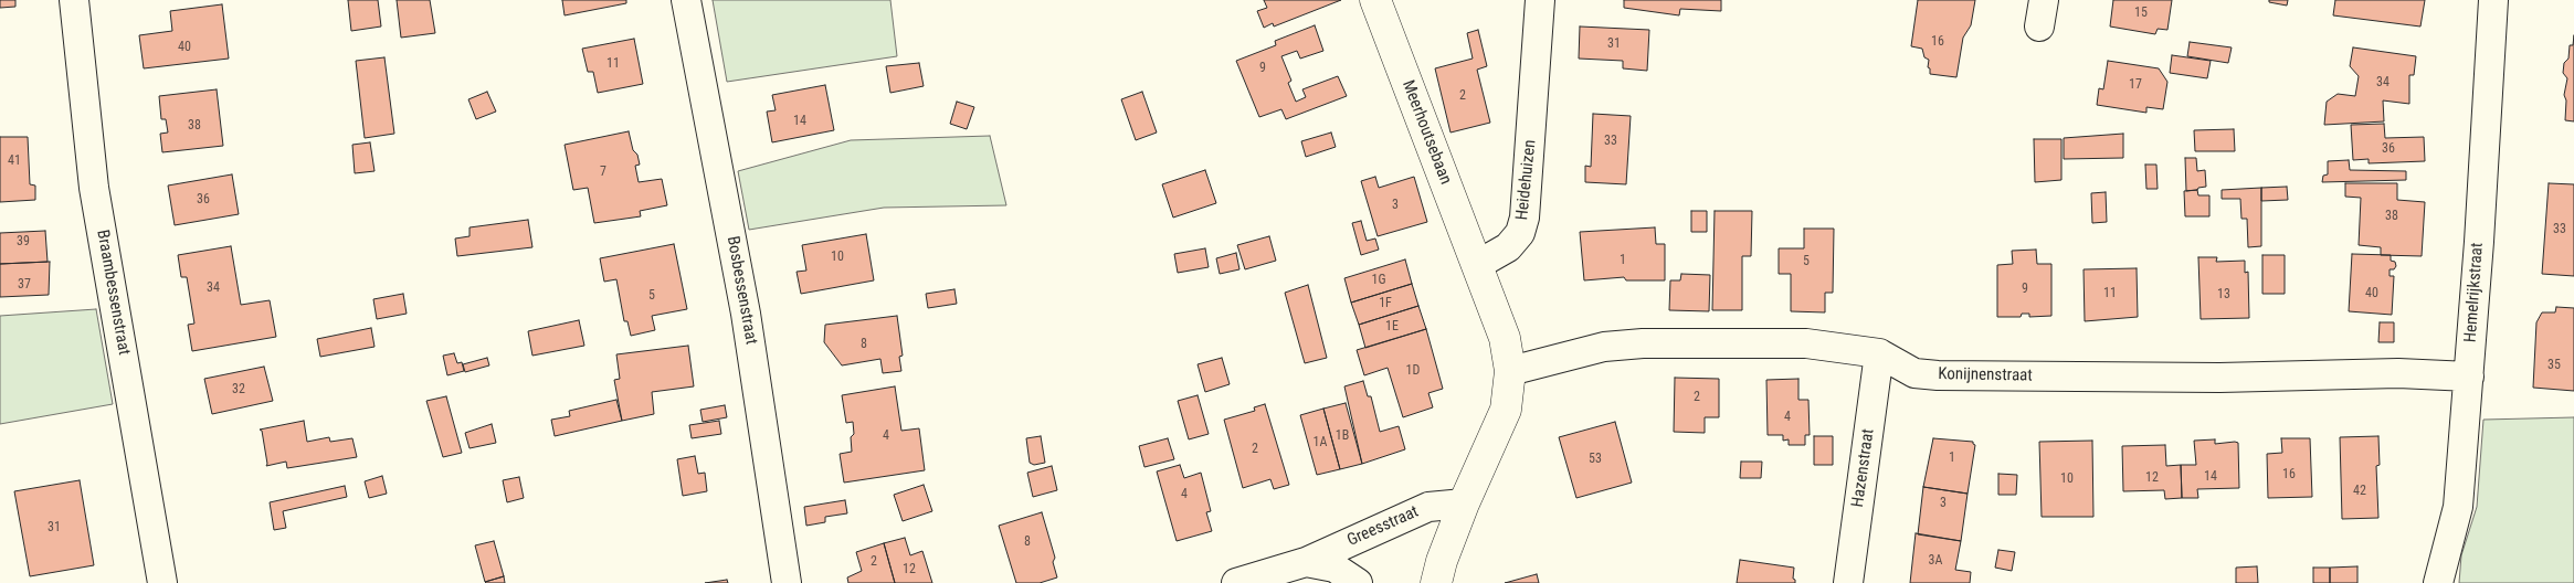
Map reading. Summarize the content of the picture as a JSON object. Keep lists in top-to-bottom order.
{
  "streets": {
    "street": [
      "Meerhoutsebaan",
      "Heidehuizen",
      "Bosbessenstraat",
      "Braambessenstraat",
      "Hemelrijkstraat",
      "Konijnenstraat",
      "Hazenstraat",
      "Greesstraat"
    ]
  },
  "crossings": [
    ["Meerhoutsebaan", "Heidehuizen"],
    ["Hemelrijkstraat", "Konijnenstraat"],
    ["Konijnenstraat", "Hazenstraat"]
  ],
  "house_numbers": [
    "15",
    "16",
    "31",
    "40",
    "11",
    "9",
    "34",
    "17",
    "2",
    "14",
    "38",
    "33",
    "36",
    "41",
    "7",
    "36",
    "3",
    "38",
    "33",
    "39",
    "10",
    "1",
    "5",
    "1G",
    "37",
    "34",
    "9",
    "11",
    "40",
    "13",
    "5",
    "1F",
    "1E",
    "8",
    "35",
    "1D",
    "32",
    "2",
    "4",
    "4",
    "1B",
    "1A",
    "2",
    "1",
    "53",
    "16",
    "14",
    "12",
    "10",
    "42",
    "4",
    "3",
    "31",
    "8",
    "3A",
    "2",
    "12"
  ]
}
